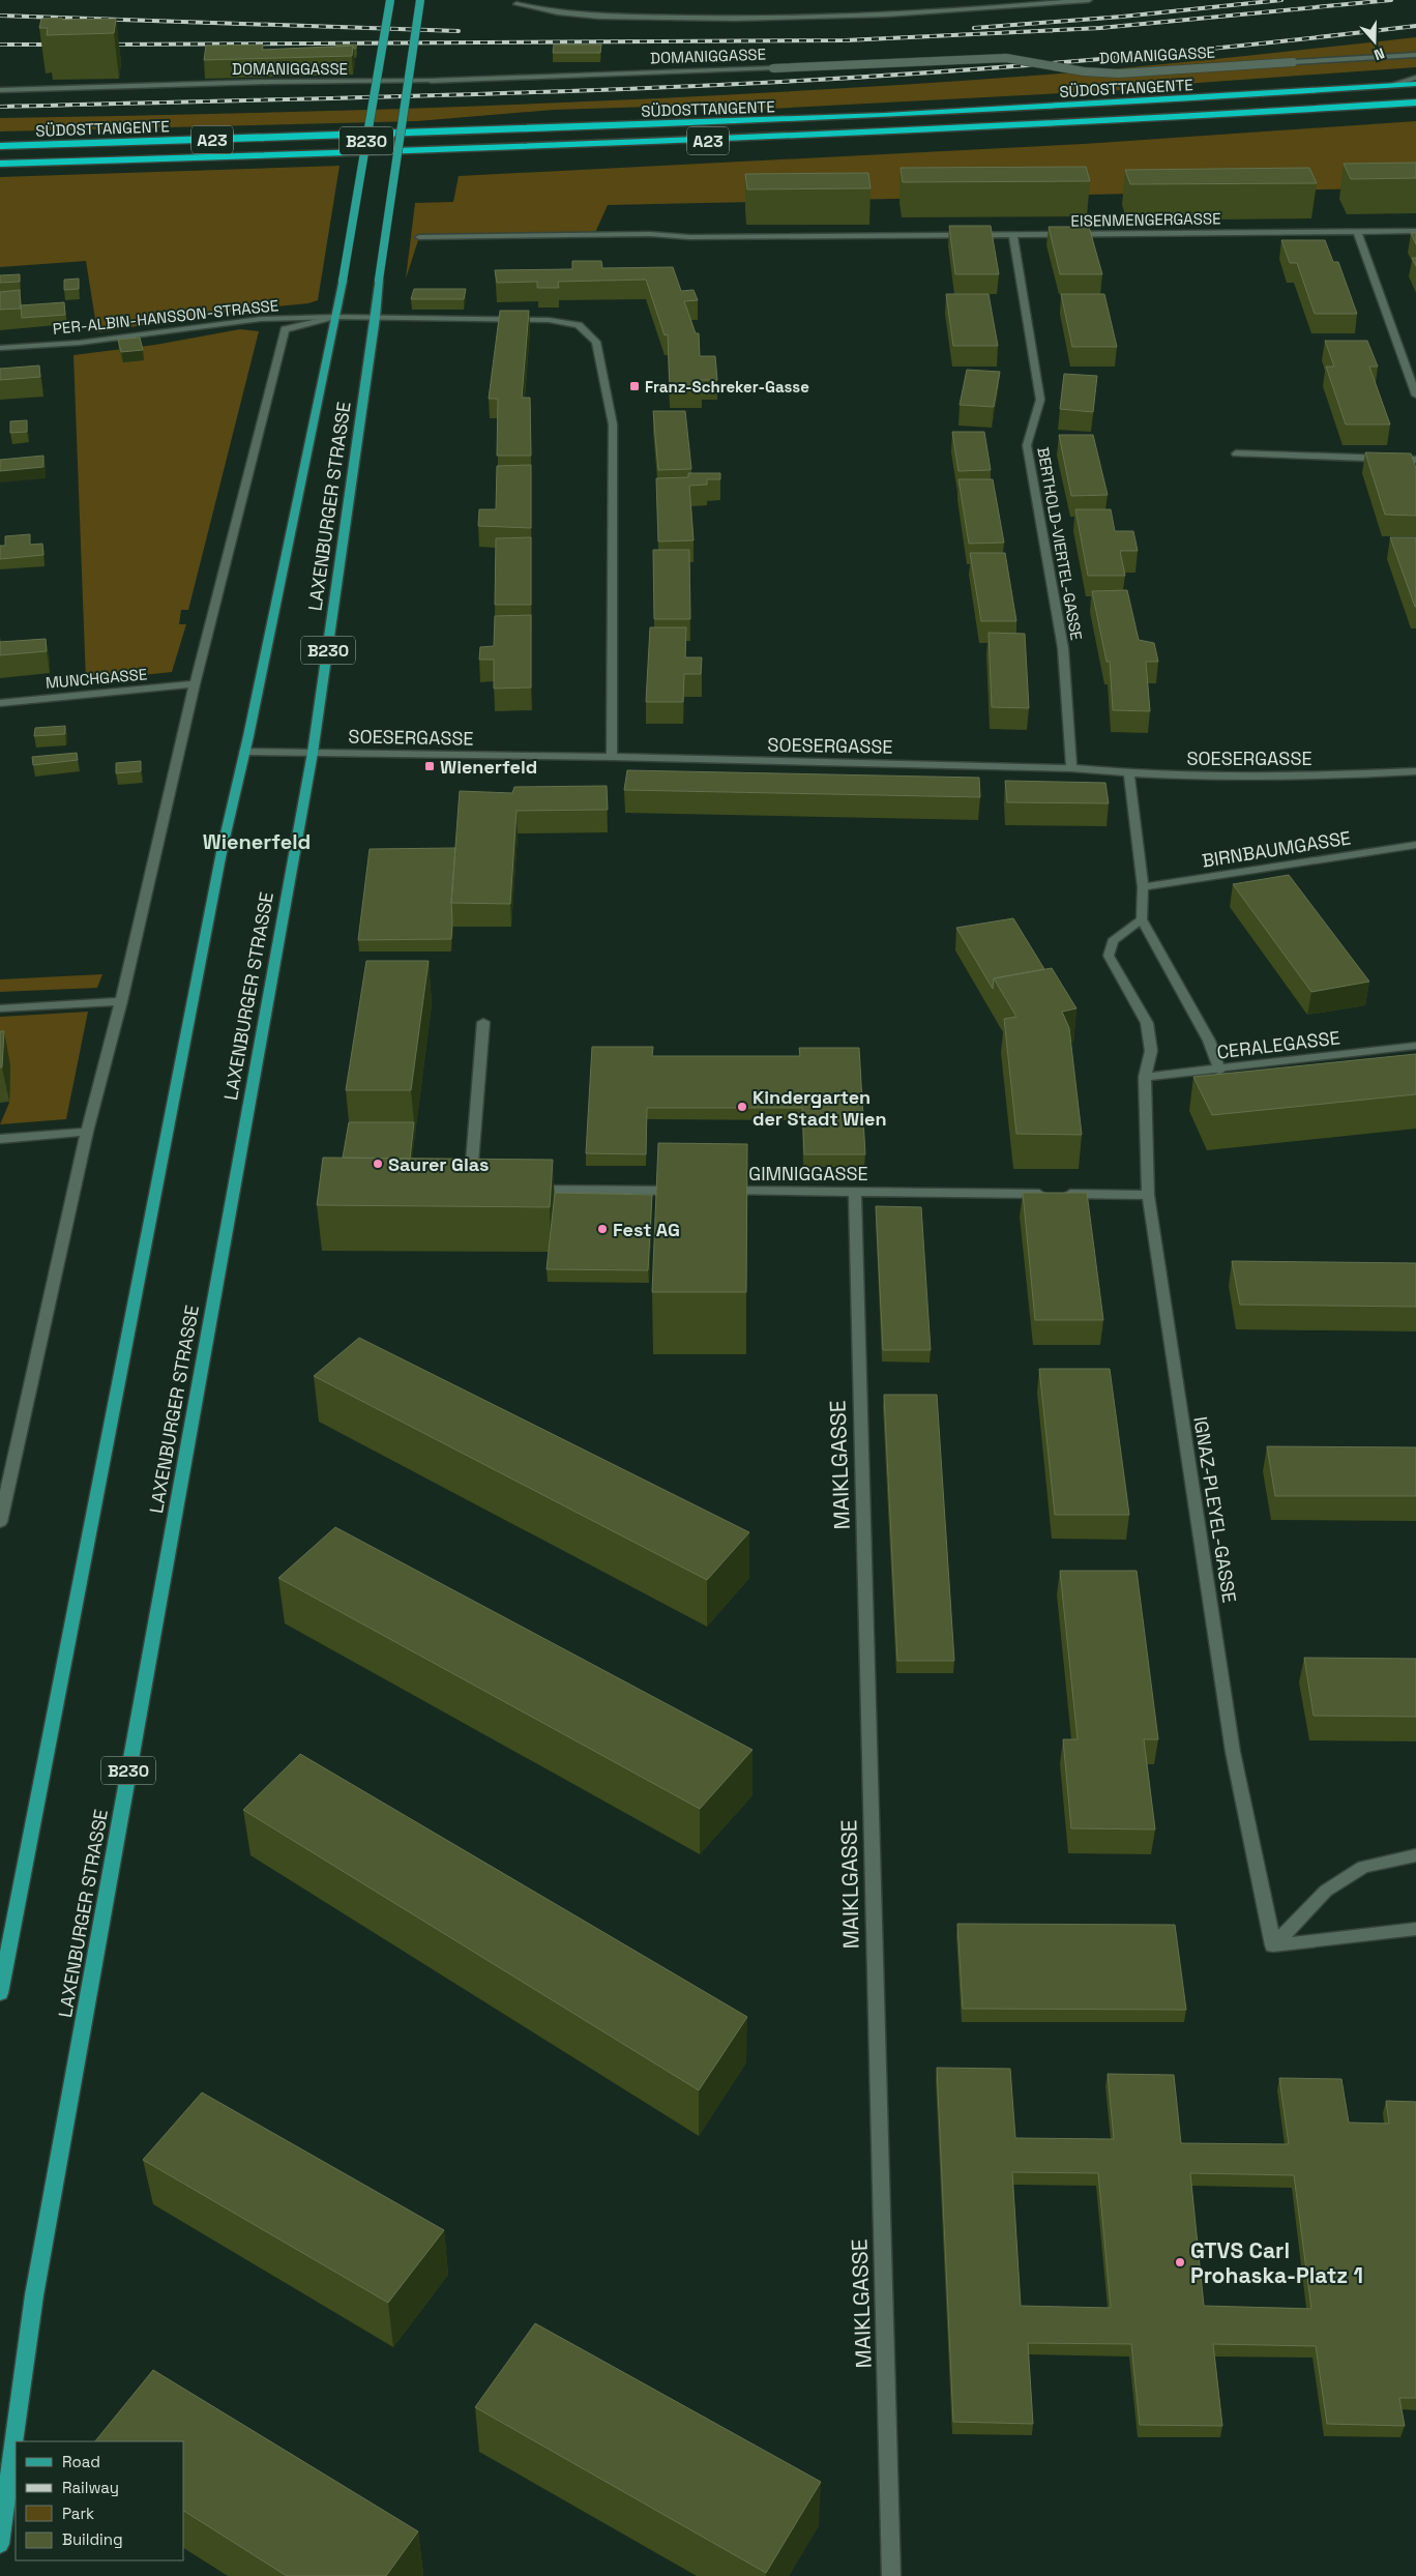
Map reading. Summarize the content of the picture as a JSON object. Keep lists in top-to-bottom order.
{
  "streets": {
    "highway": ["SÜDOSTTANGENTE", "A23"],
    "main road": ["B230", "LAXENBURGER STRASSE"],
    "street": [
      "DOMANIGGASSE",
      "EISENMENGERGASSE",
      "PER-ALBIN-HANSSON-STRASSE",
      "BERTHOLD-VIERTEL-GASSE",
      "MUNCHGASSE",
      "SOESERGASSE",
      "BIRNBAUMGASSE",
      "CERALEGASSE",
      "GIMNIGGASSE",
      "MAIKLGASSE",
      "IGNAZ-PLEYEL-GASSE"
    ]
  },
  "crossings": [
    ["EISENMENGERGASSE", "BERTHOLD-VIERTEL-GASSE"],
    ["PER-ALBIN-HANSSON-STRASSE", "LAXENBURGER STRASSE"],
    ["LAXENBURGER STRASSE", "SOESERGASSE"],
    ["BERTHOLD-VIERTEL-GASSE", "SOESERGASSE"],
    ["CERALEGASSE", "IGNAZ-PLEYEL-GASSE"],
    ["GIMNIGGASSE", "MAIKLGASSE"],
    ["GIMNIGGASSE", "IGNAZ-PLEYEL-GASSE"]
  ],
  "districts": ["Wienerfeld"],
  "places": {
    "transit": ["Franz-Schreker-Gasse", "Wienerfeld"],
    "other": [
      "Kindergarten der Stadt Wien",
      "Saurer Glas",
      "Fest AG",
      "GTVS Carl Prohaska-Platz 1"
    ]
  },
  "legend": [
    "Road",
    "Railway",
    "Park",
    "Building"
  ],
  "north": "bottom"
}
